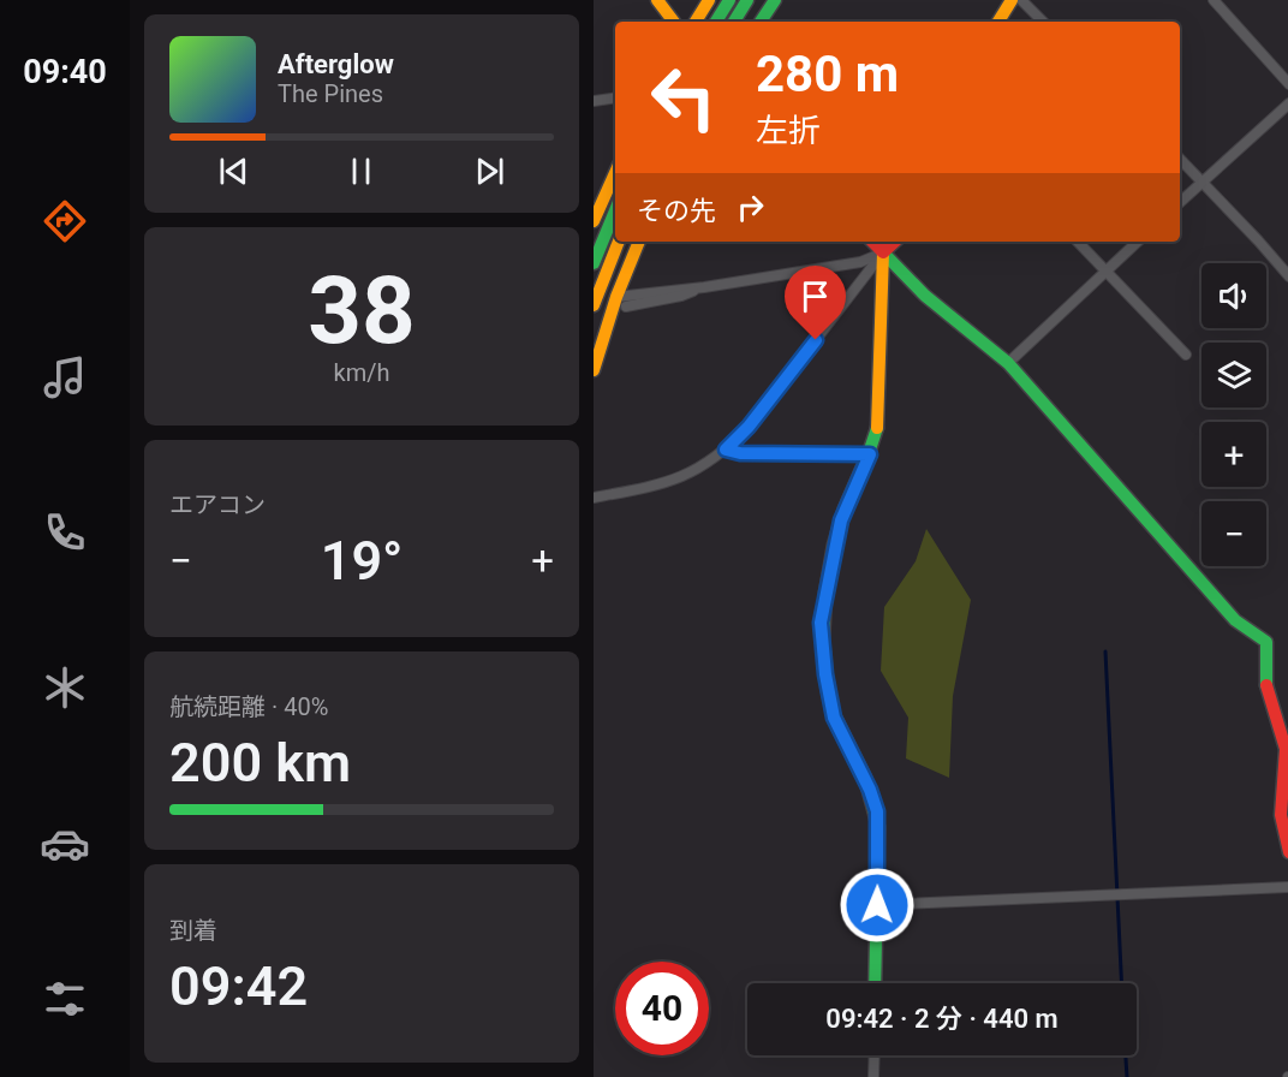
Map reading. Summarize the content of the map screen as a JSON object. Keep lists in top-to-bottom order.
{
  "page": {
    "tabs": "09:40",
    "turn": ["280 m", "左折"],
    "song": ["Afterglow", "The Pines"],
    "then": "その先",
    "tile": [
      ["38", "km/h"],
      "エアコン",
      ["航続距離 · 40%", "200 km"],
      ["到着", "09:42"]
    ],
    "map_buttons": ["+", "−"],
    "heat": ["−", "19°", "+"],
    "limit": "40",
    "trip": "09:42 · 2 分 · 440 m"
  }
}
